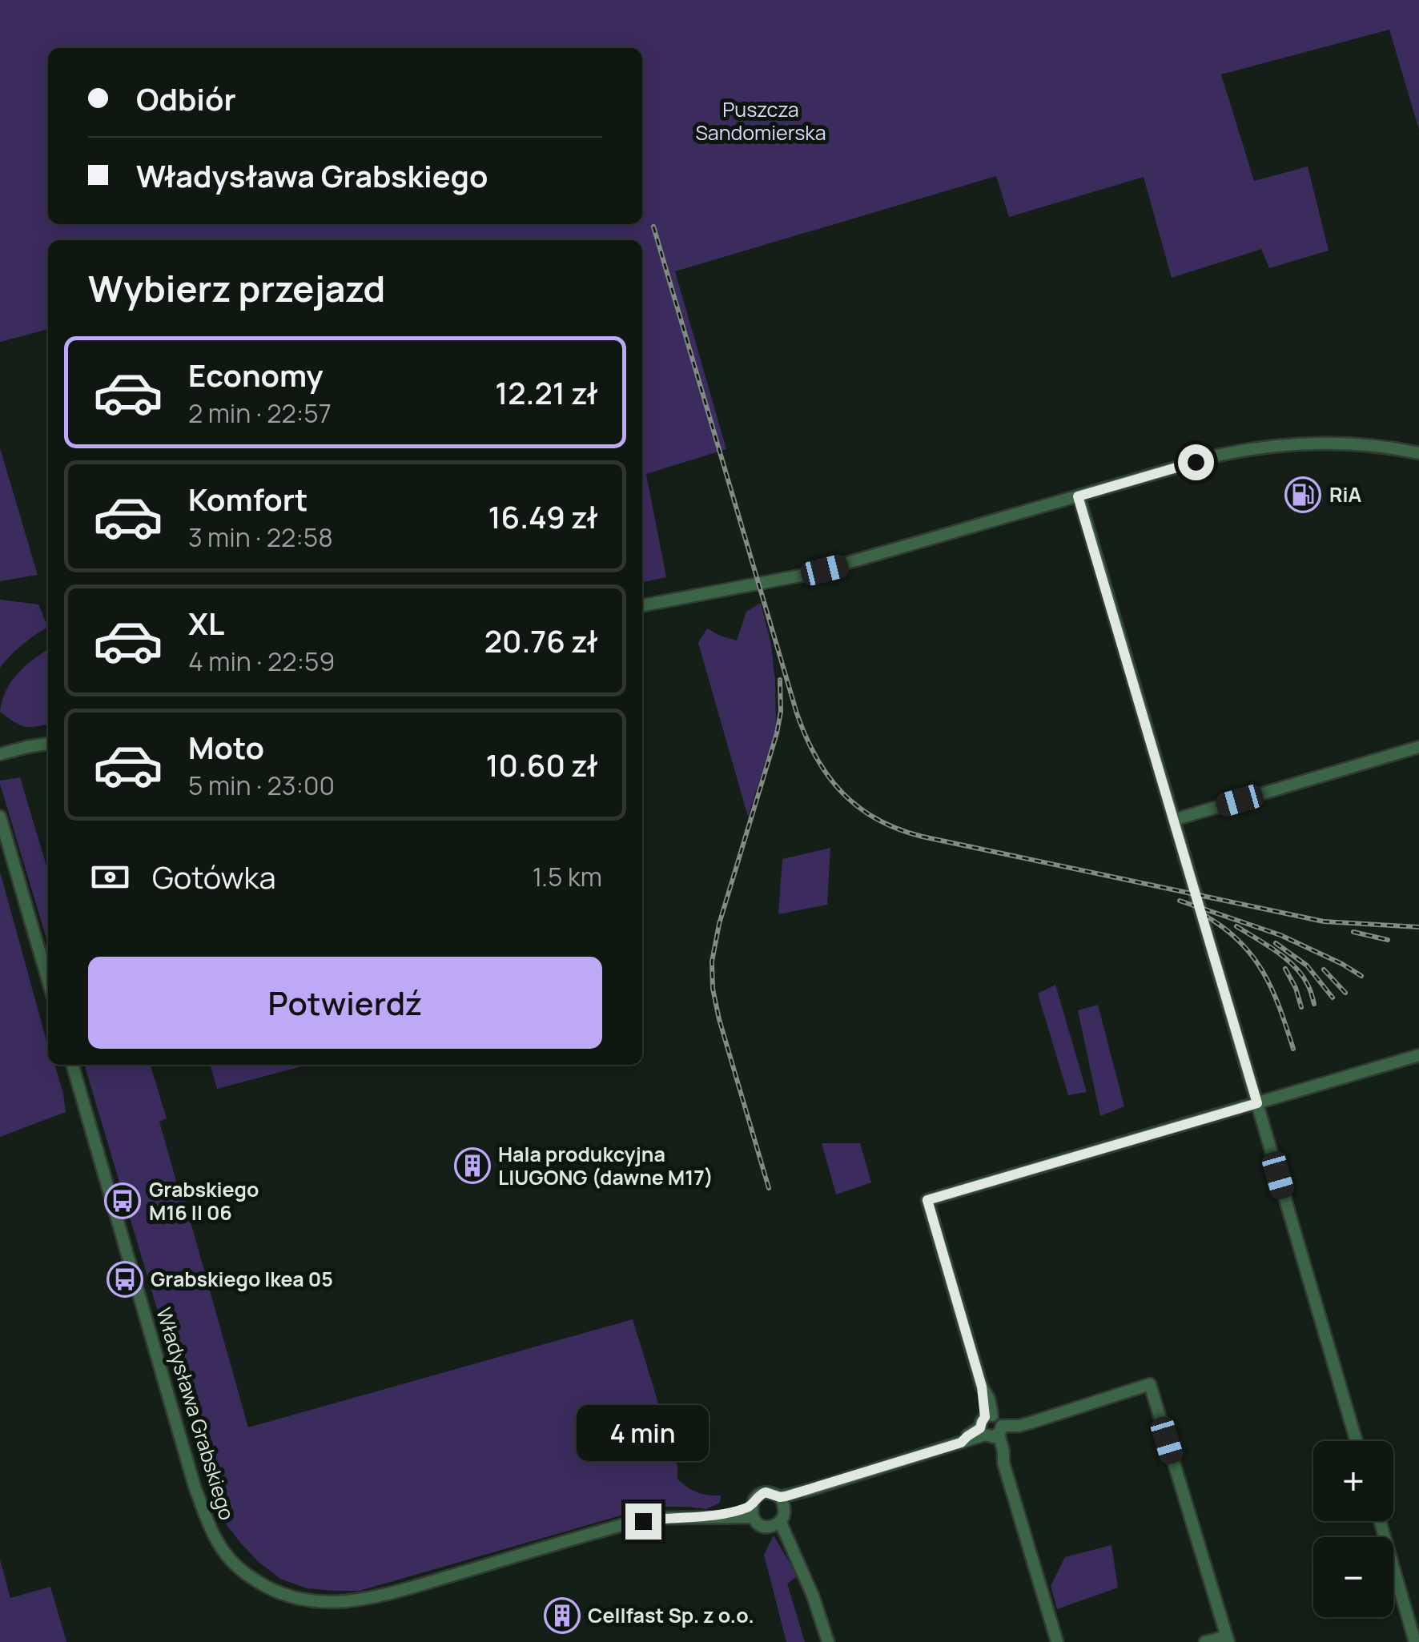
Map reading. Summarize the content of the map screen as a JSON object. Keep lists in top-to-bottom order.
{
  "streets": {
    "street": ["Władysława Grabskiego"]
  },
  "parks": ["Puszcza Sandomierska"],
  "places": {
    "fuel station": ["RiA"],
    "building": ["Hala produkcyjna LIUGONG (dawne M17)", "Cellfast Sp. z o.o."],
    "bus stop": ["Grabskiego M16 II 06", "Grabskiego Ikea 05"]
  },
  "page": {
    "banner": ["Odbiór", "Władysława Grabskiego"],
    "heading": "Wybierz przejazd",
    "list": [
      {
        "name": "Economy",
        "note": "2 min · 22:57",
        "value": "12.21 zł"
      },
      {
        "name": "Komfort",
        "note": "3 min · 22:58",
        "value": "16.49 zł"
      },
      {
        "name": "XL",
        "note": "4 min · 22:59",
        "value": "20.76 zł"
      },
      {
        "name": "Moto",
        "note": "5 min · 23:00",
        "value": "10.60 zł"
      }
    ],
    "pay": ["Gotówka", "1.5 km"],
    "buttons": "Potwierdź",
    "bubble": "4 min",
    "map_buttons": ["+", "−"]
  }
}
